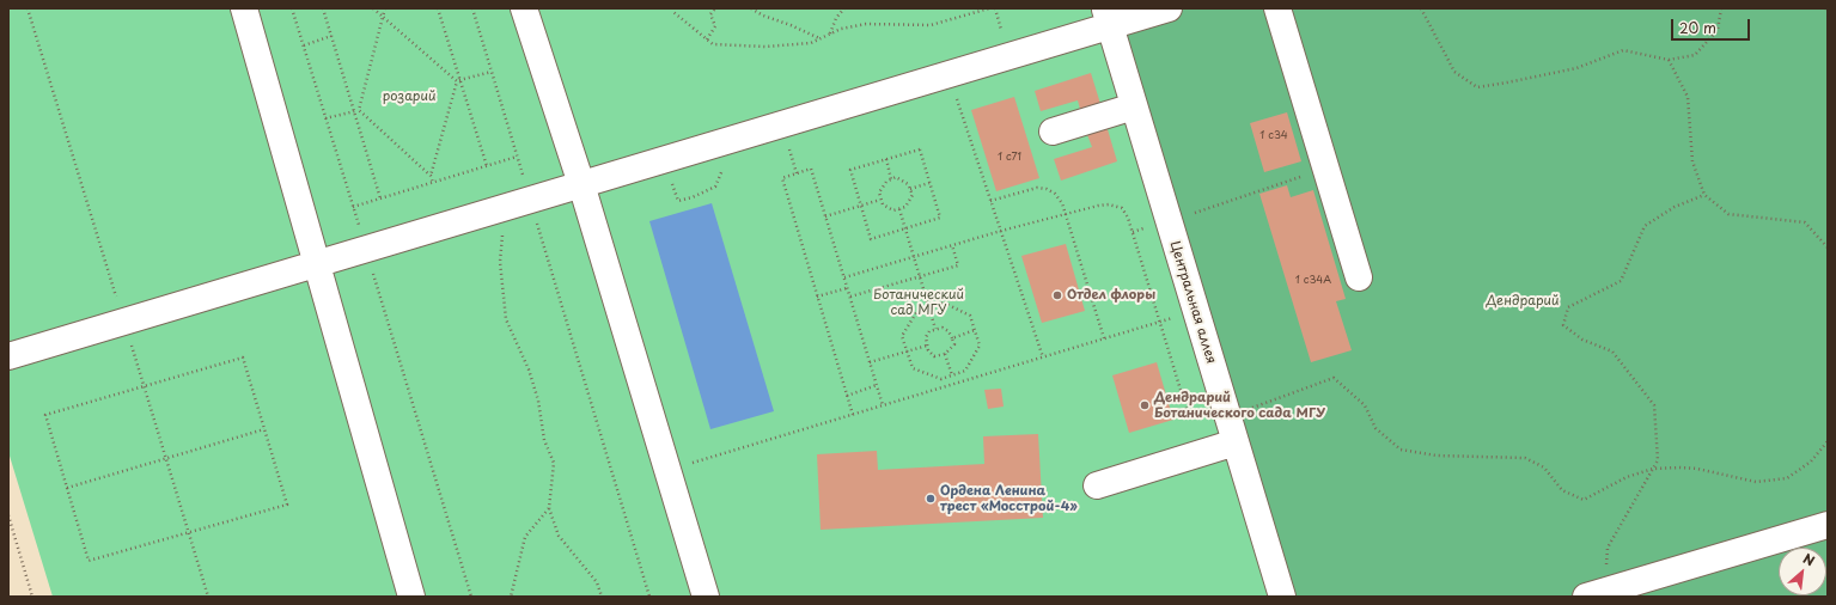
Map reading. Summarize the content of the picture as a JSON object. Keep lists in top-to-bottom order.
{
  "streets": {
    "lane": ["Центральная аллея"]
  },
  "parks": ["розарий", "Ботанический сад МГУ", "Дендрарий"],
  "places": ["Отдел флоры", "Дендрарий Ботанического сада МГУ", "Ордена Ленина трест «Мосстрой-4»"],
  "house_numbers": ["1 с34", "1 с71", "1 с34А"],
  "scale_bar": "20 m",
  "north": "top right"
}
